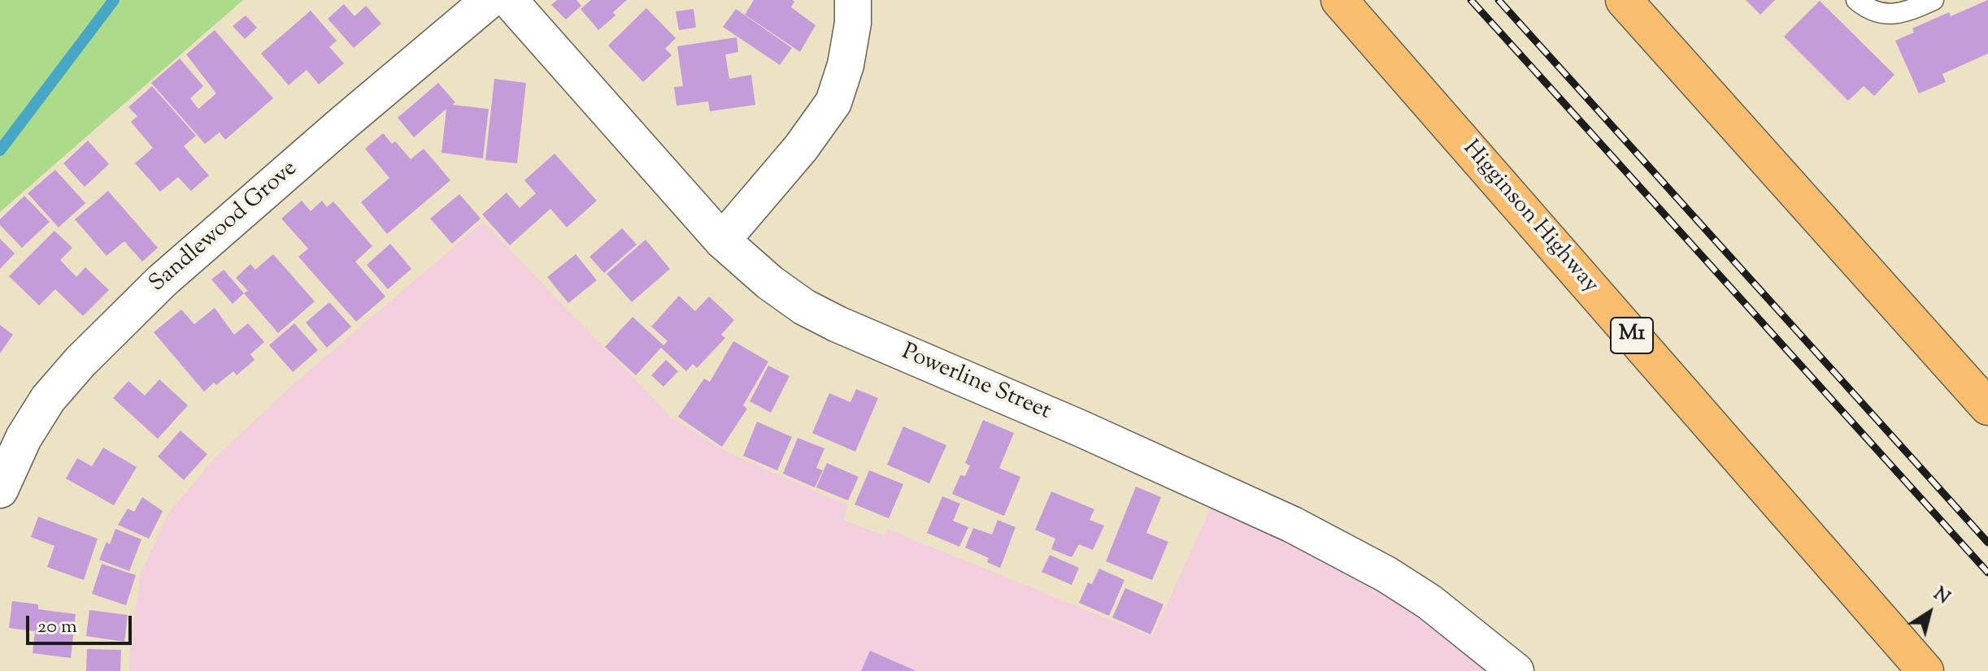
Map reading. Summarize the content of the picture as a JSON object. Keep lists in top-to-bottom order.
{
  "streets": {
    "highway": ["Higginson Highway", "M1"],
    "street": ["Sandlewood Grove", "Powerline Street"]
  },
  "scale_bar": "20 m",
  "north": "top right"
}
